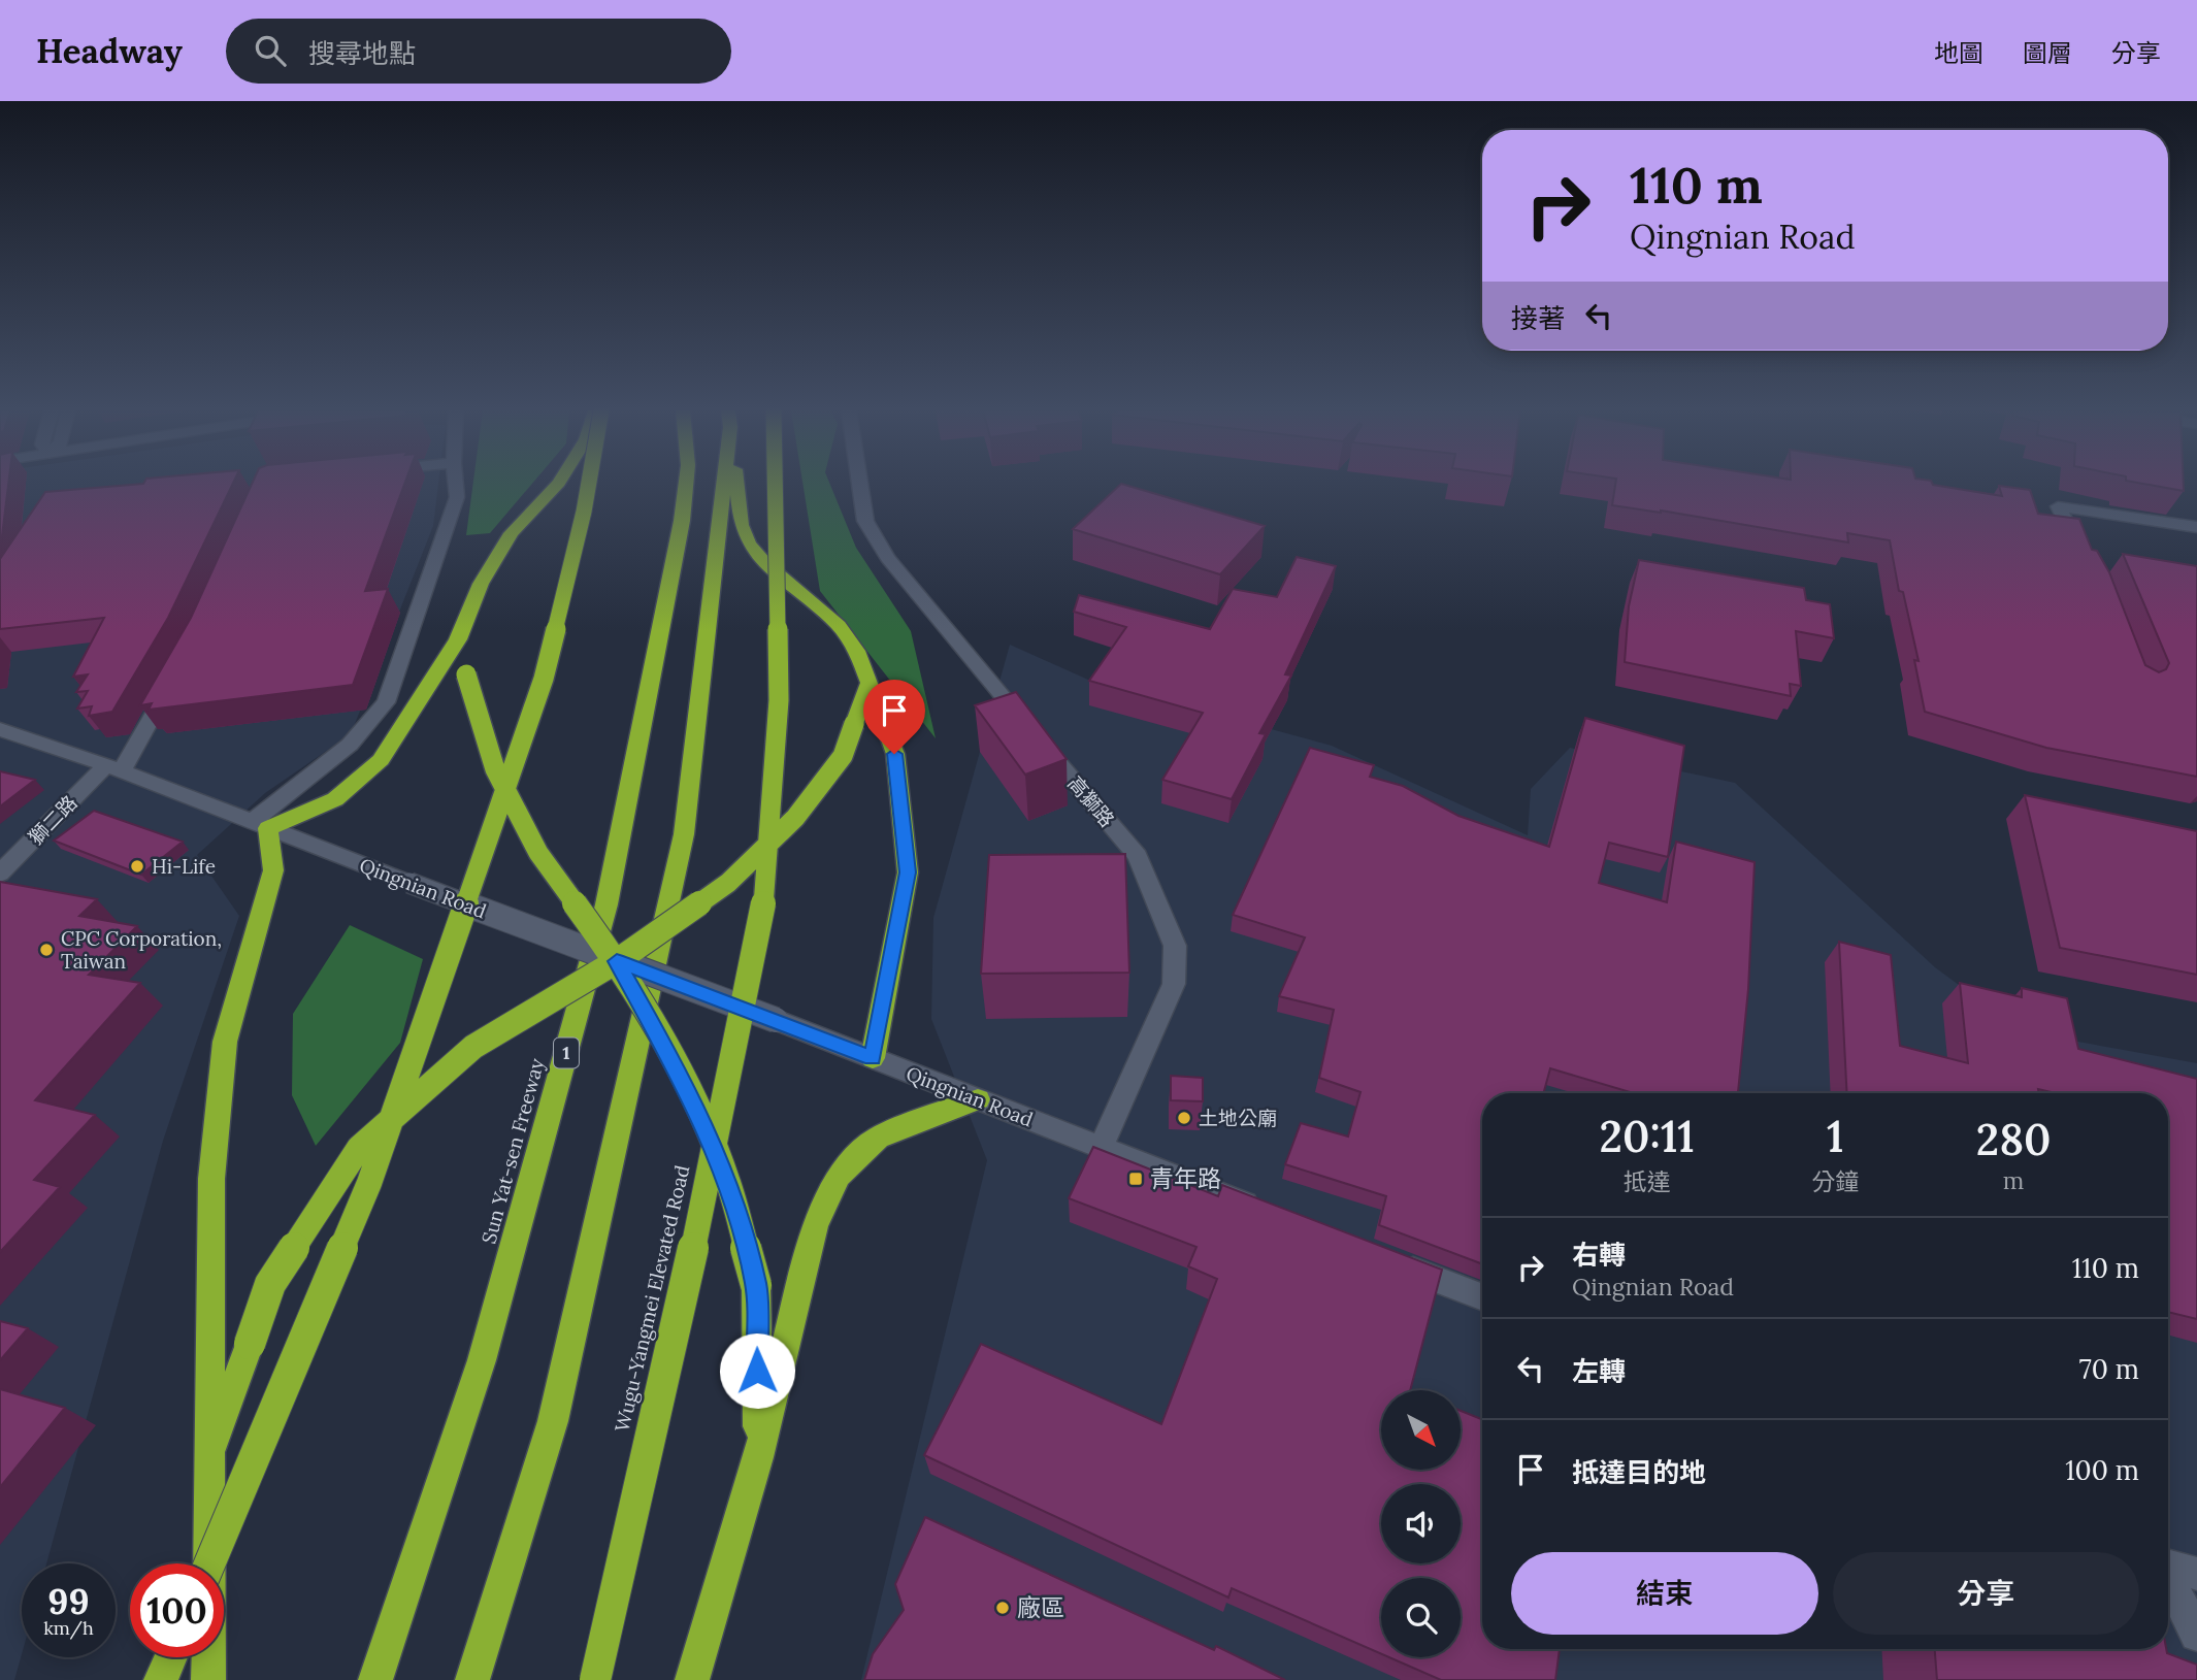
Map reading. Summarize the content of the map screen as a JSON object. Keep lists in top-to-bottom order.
{
  "streets": {
    "highway": ["1", "Sun Yat-sen Freeway", "Wugu-Yangmei Elevated Road"],
    "street": ["高獅路", "獅二路", "Qingnian Road"]
  },
  "crossings": [
    ["高獅路", "Qingnian Road"],
    ["獅二路", "Qingnian Road"]
  ],
  "places": {
    "other": [
      "Hi-Life",
      "CPC Corporation, Taiwan",
      "土地公廟",
      "廠區"
    ],
    "transit": ["青年路"]
  },
  "north": "bottom right",
  "page": {
    "header": "Headway",
    "search": "搜尋地點",
    "nav": ["地圖", "圖層", "分享"],
    "turn": ["110 m", "Qingnian Road"],
    "then": "接著",
    "eta": [
      "20:11",
      "抵達",
      "1",
      "分鐘",
      "280",
      "m"
    ],
    "list": [
      {
        "name": "右轉",
        "note": "Qingnian Road",
        "value": "110 m"
      },
      {
        "name": "左轉",
        "value": "70 m"
      },
      {
        "name": "抵達目的地",
        "value": "100 m"
      }
    ],
    "buttons": ["結束", "分享"],
    "speed": "99 km/h",
    "limit": "100"
  }
}
